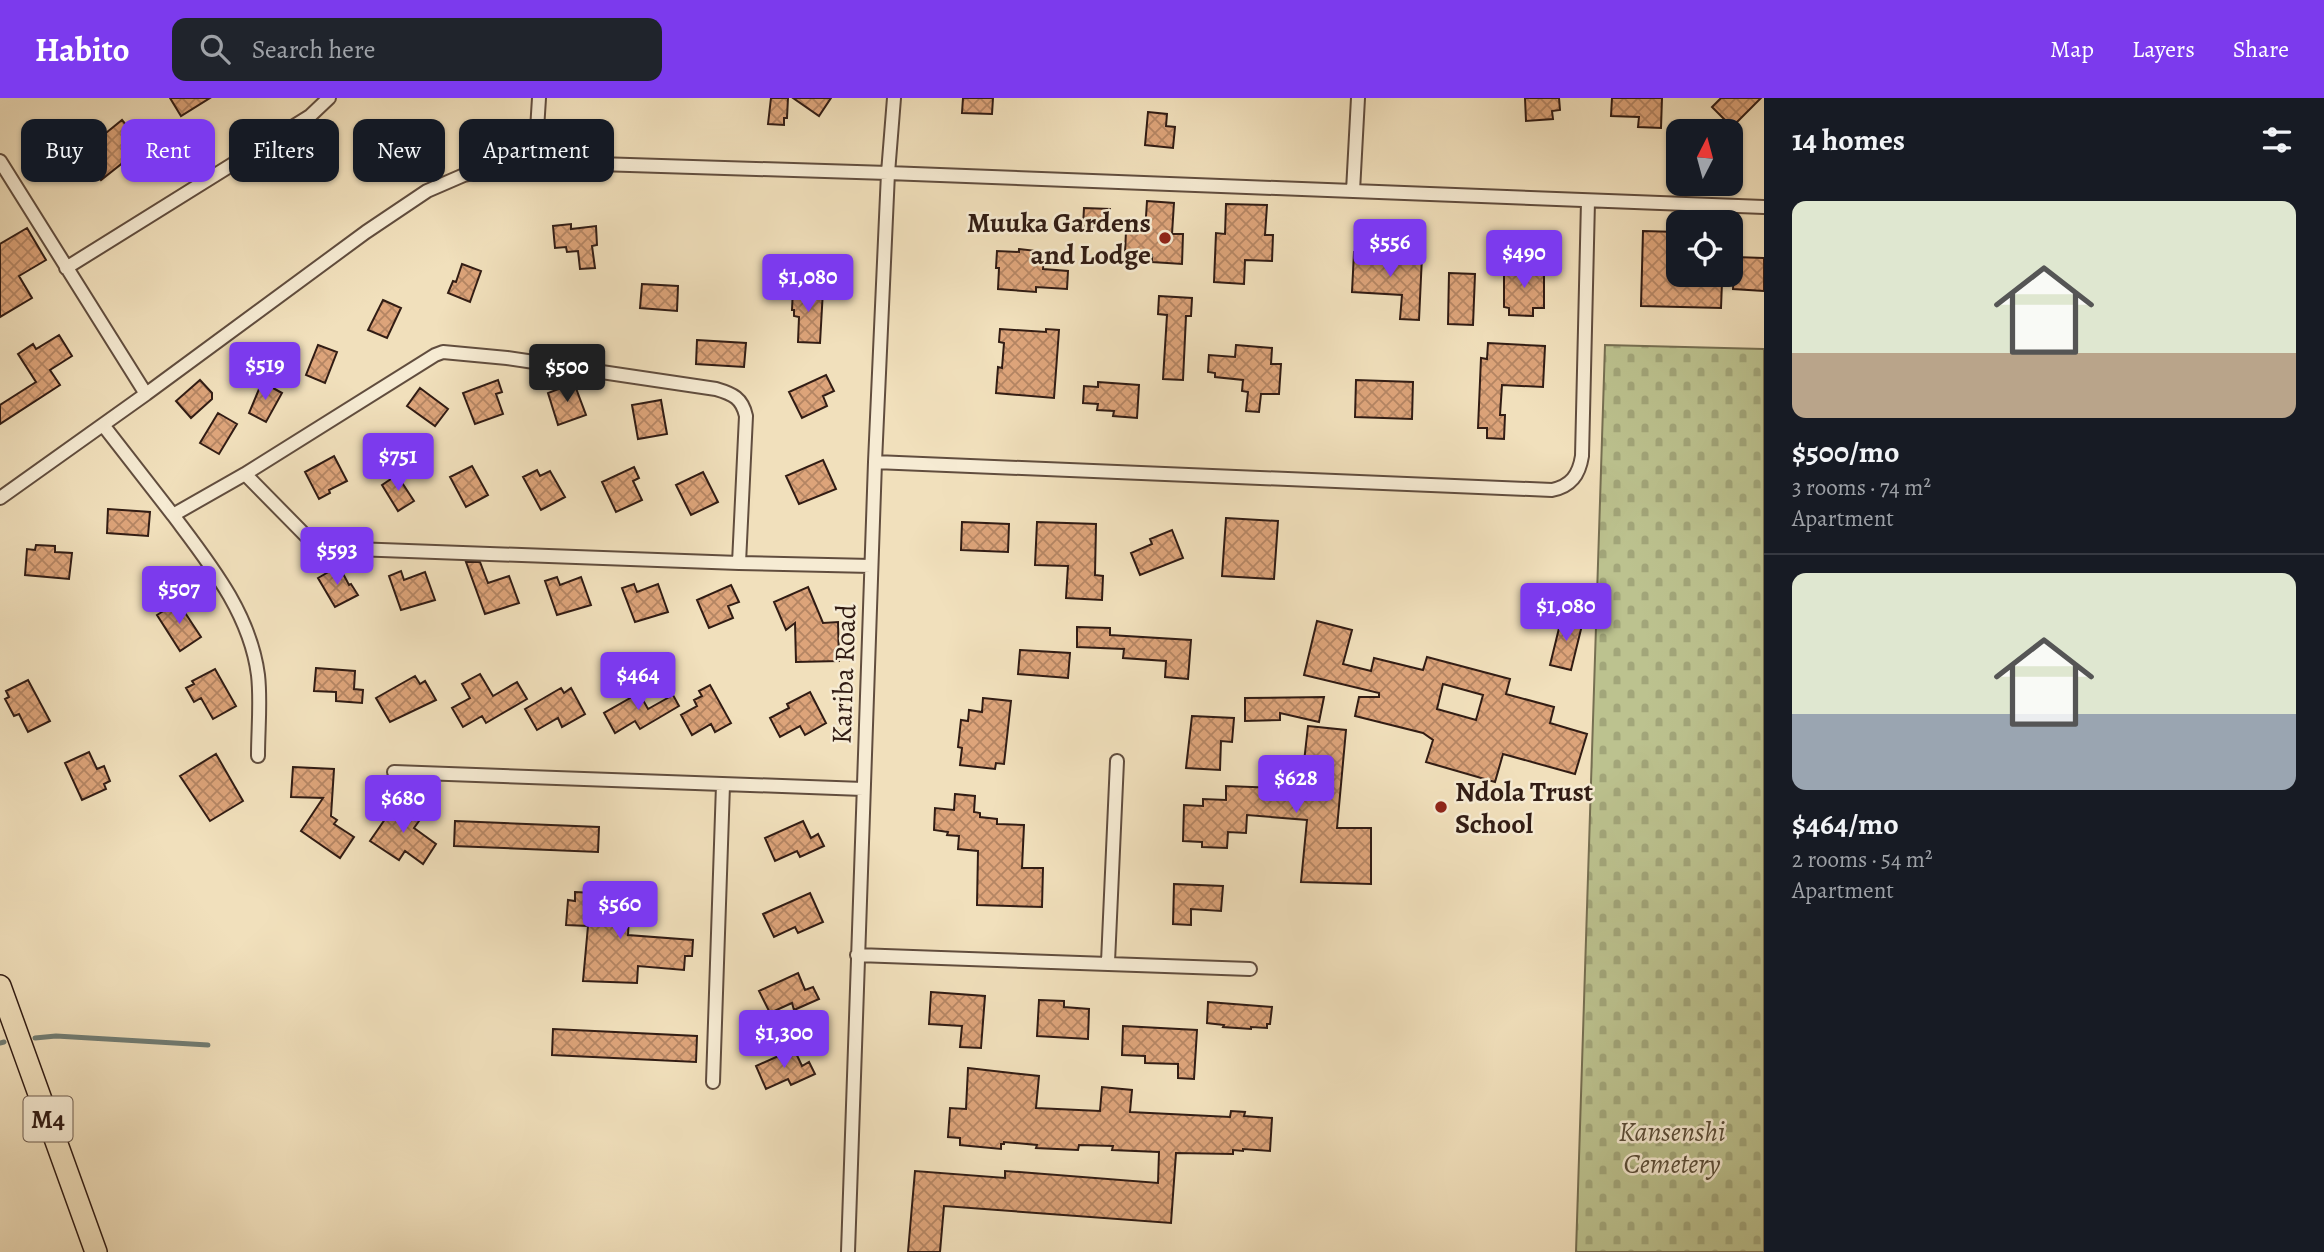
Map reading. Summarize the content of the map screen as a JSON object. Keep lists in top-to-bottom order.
{
  "streets": {
    "main road": ["M4"],
    "street": ["Kariba Road"]
  },
  "parks": ["Kansenshi Cemetery"],
  "places": ["Muuka Gardens and Lodge", "Ndola Trust School"],
  "north": "top",
  "page": {
    "header": "Habito",
    "search": "Search here",
    "nav": ["Map", "Layers", "Share"],
    "heading": "14 homes",
    "chip": [
      "Buy",
      "Rent",
      "Filters",
      "New",
      "Apartment"
    ],
    "list": [
      {
        "name": "$500/mo",
        "note": "3 rooms · 74 m² · Apartment"
      },
      {
        "name": "$464/mo",
        "note": "2 rooms · 54 m² · Apartment"
      }
    ],
    "price": [
      "$556",
      "$490",
      "$1,080",
      "$519",
      "$500",
      "$751",
      "$593",
      "$507",
      "$1,080",
      "$464",
      "$628",
      "$680",
      "$560",
      "$1,300"
    ]
  }
}
